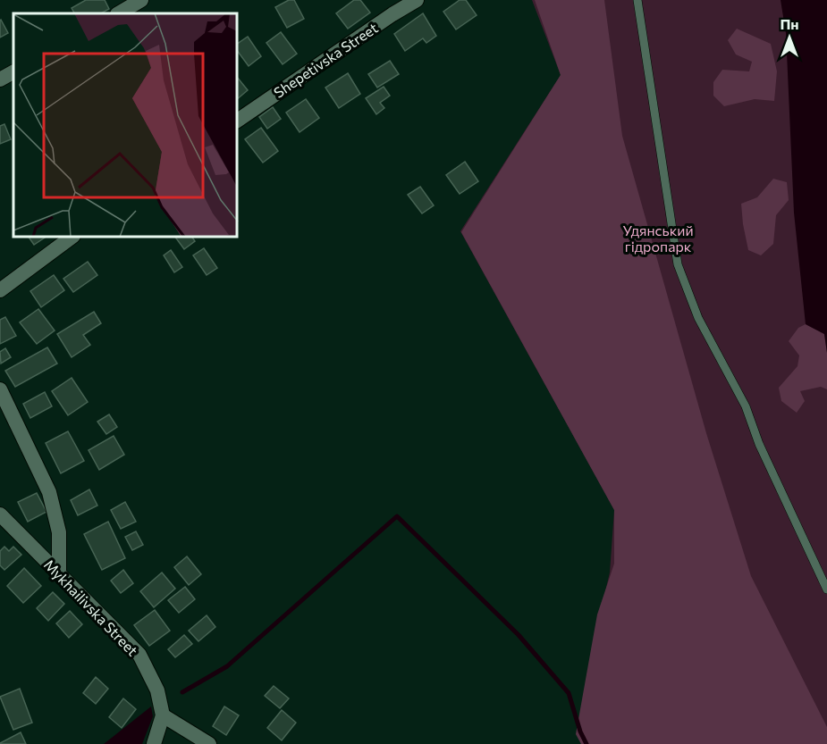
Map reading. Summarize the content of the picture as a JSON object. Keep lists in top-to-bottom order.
{
  "streets": {
    "street": ["Shepetivska Street", "Mykhailivska Street"]
  },
  "parks": ["Удянський гідропарк"],
  "north": "top"
}
